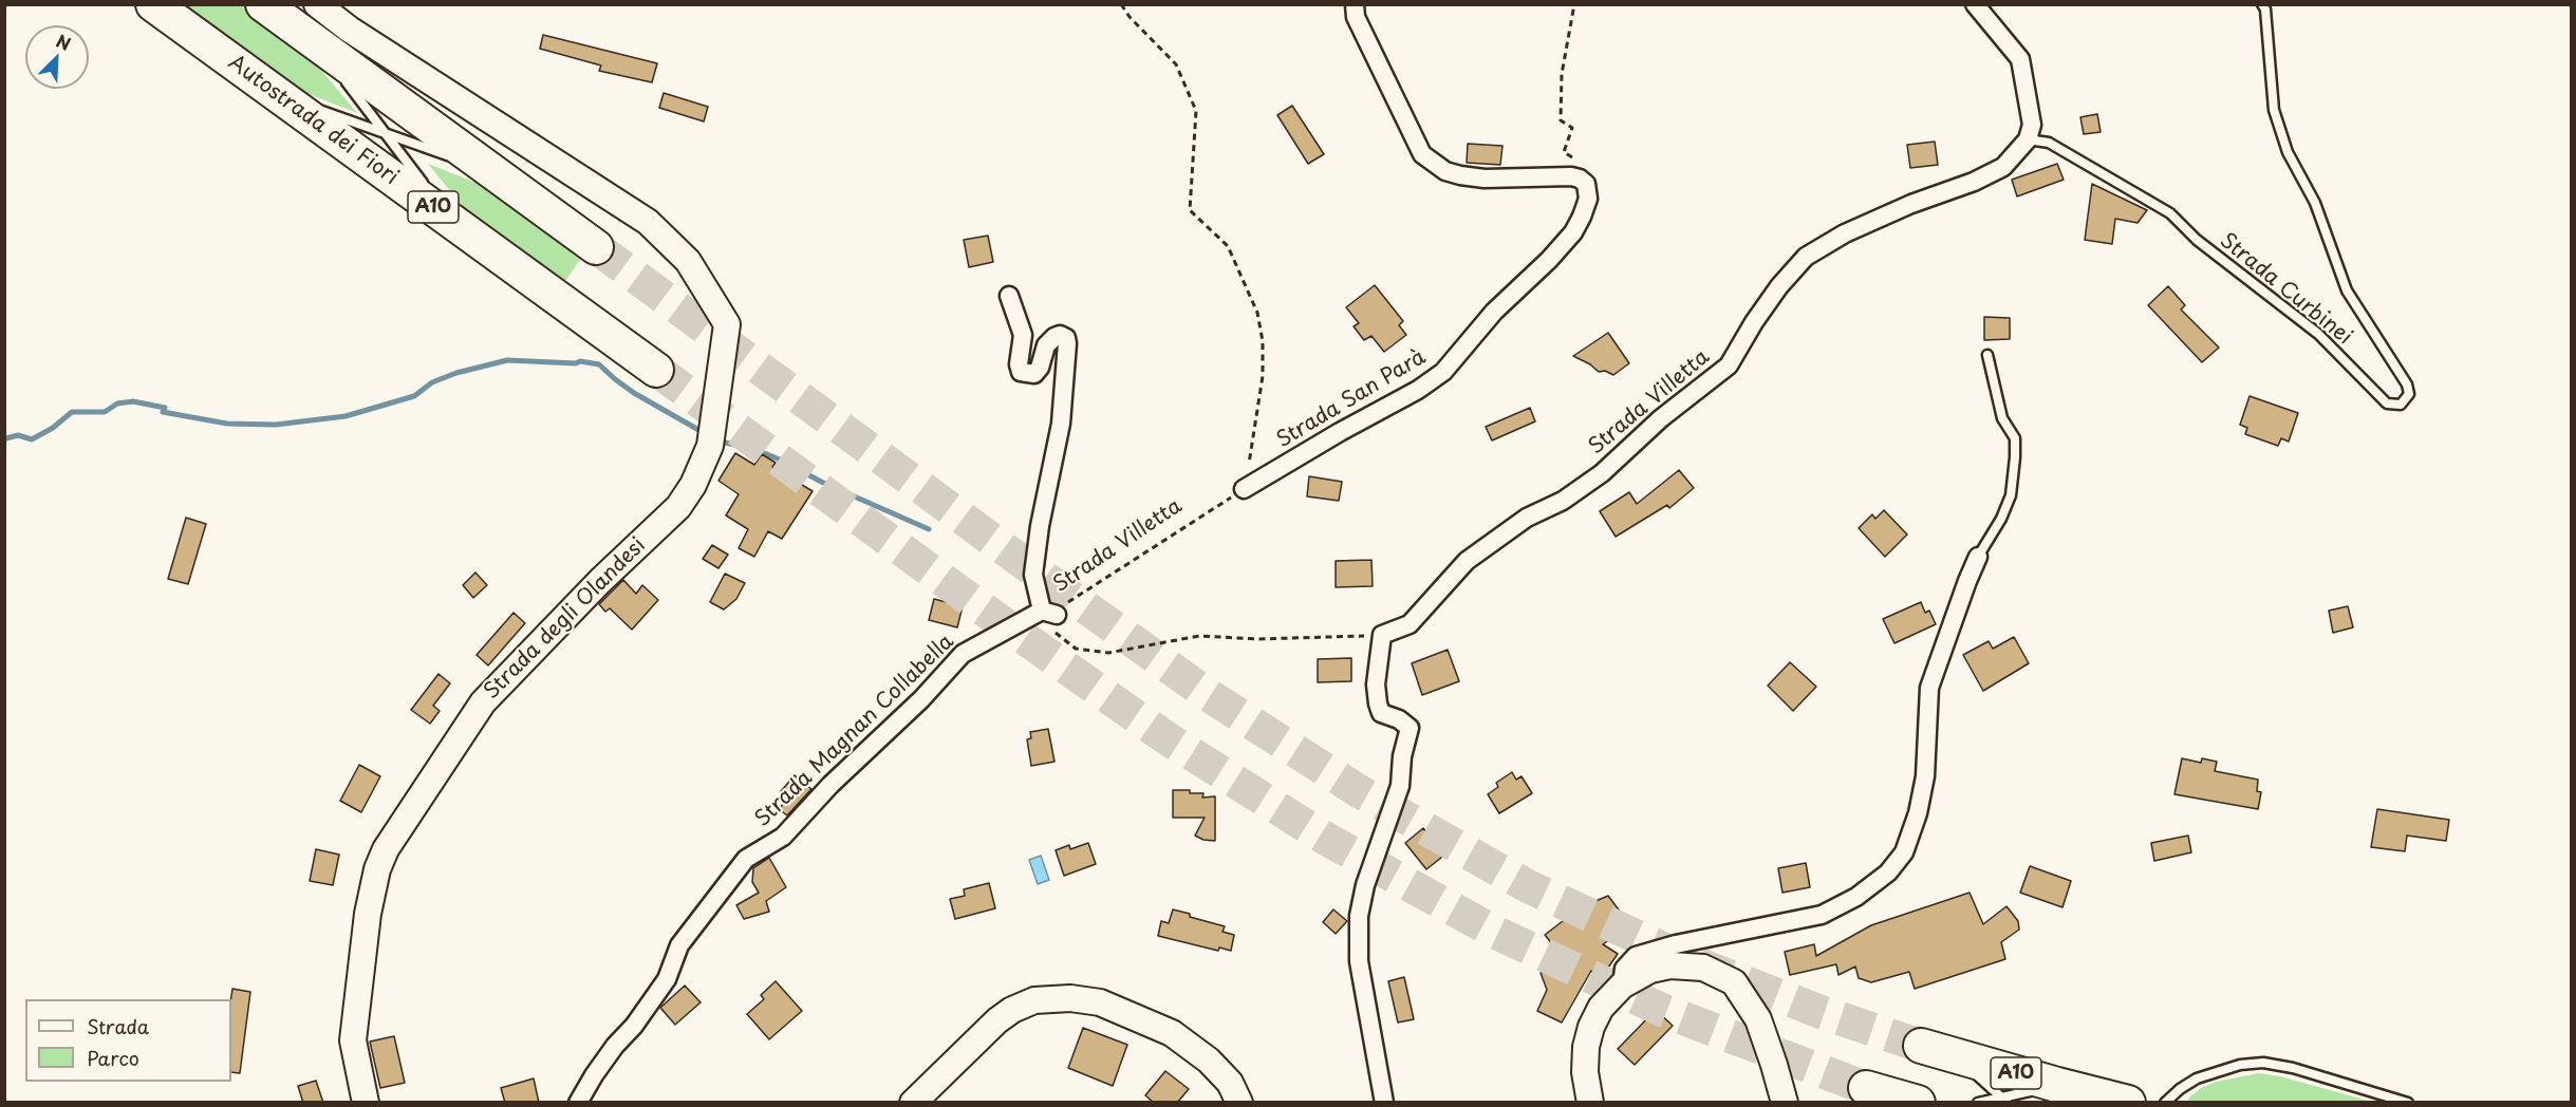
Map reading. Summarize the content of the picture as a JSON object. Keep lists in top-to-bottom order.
{
  "streets": {
    "highway": ["Autostrada dei Fiori", "A10"],
    "street": [
      "Strada San Parà",
      "Strada Villetta",
      "Strada degli Olandesi",
      "Strada Magnan Collabella"
    ],
    "lane": ["Strada Curbinei"]
  },
  "crossings": [
    ["Strada Curbinei", "Strada Villetta"],
    ["Strada San Parà", "Strada Villetta"],
    ["Strada Villetta", "Strada Magnan Collabella"]
  ],
  "legend": ["Strada", "Parco"],
  "north": "top right"
}
